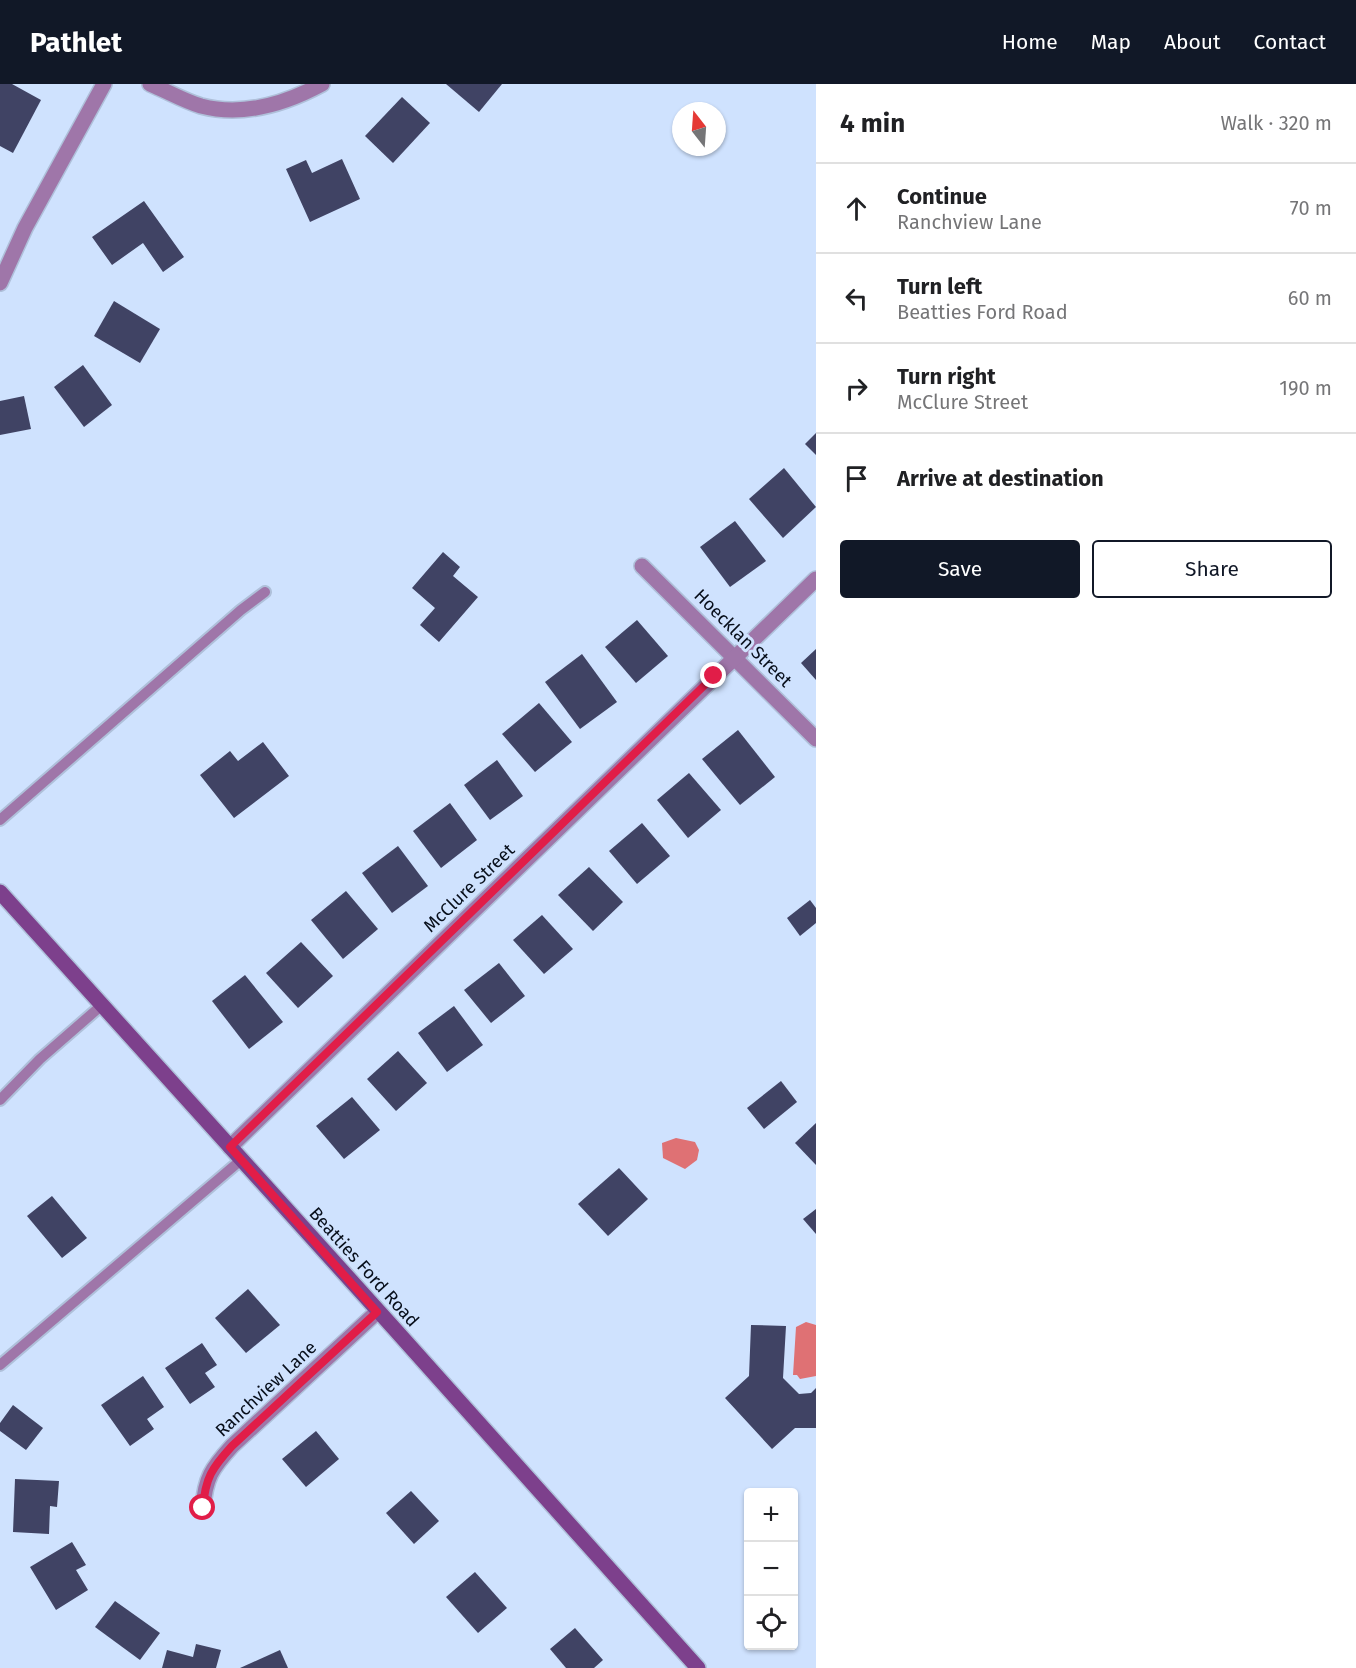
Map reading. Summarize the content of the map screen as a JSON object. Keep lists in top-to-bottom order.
{
  "streets": {
    "main road": ["Beatties Ford Road"],
    "street": ["Hoecklan Street", "McClure Street", "Ranchview Lane"]
  },
  "crossings": [
    ["Hoecklan Street", "McClure Street"],
    ["McClure Street", "Beatties Ford Road"],
    ["Beatties Ford Road", "Ranchview Lane"]
  ],
  "north": "top",
  "page": {
    "header": "Pathlet",
    "nav": [
      "Home",
      "Map",
      "About",
      "Contact"
    ],
    "heading": ["4 min", "Walk · 320 m"],
    "list": [
      ["Continue", "Ranchview Lane", "70 m"],
      ["Turn left", "Beatties Ford Road", "60 m"],
      ["Turn right", "McClure Street", "190 m"],
      "Arrive at destination"
    ],
    "buttons": ["Save", "Share"],
    "map_buttons": ["+", "−"]
  }
}
